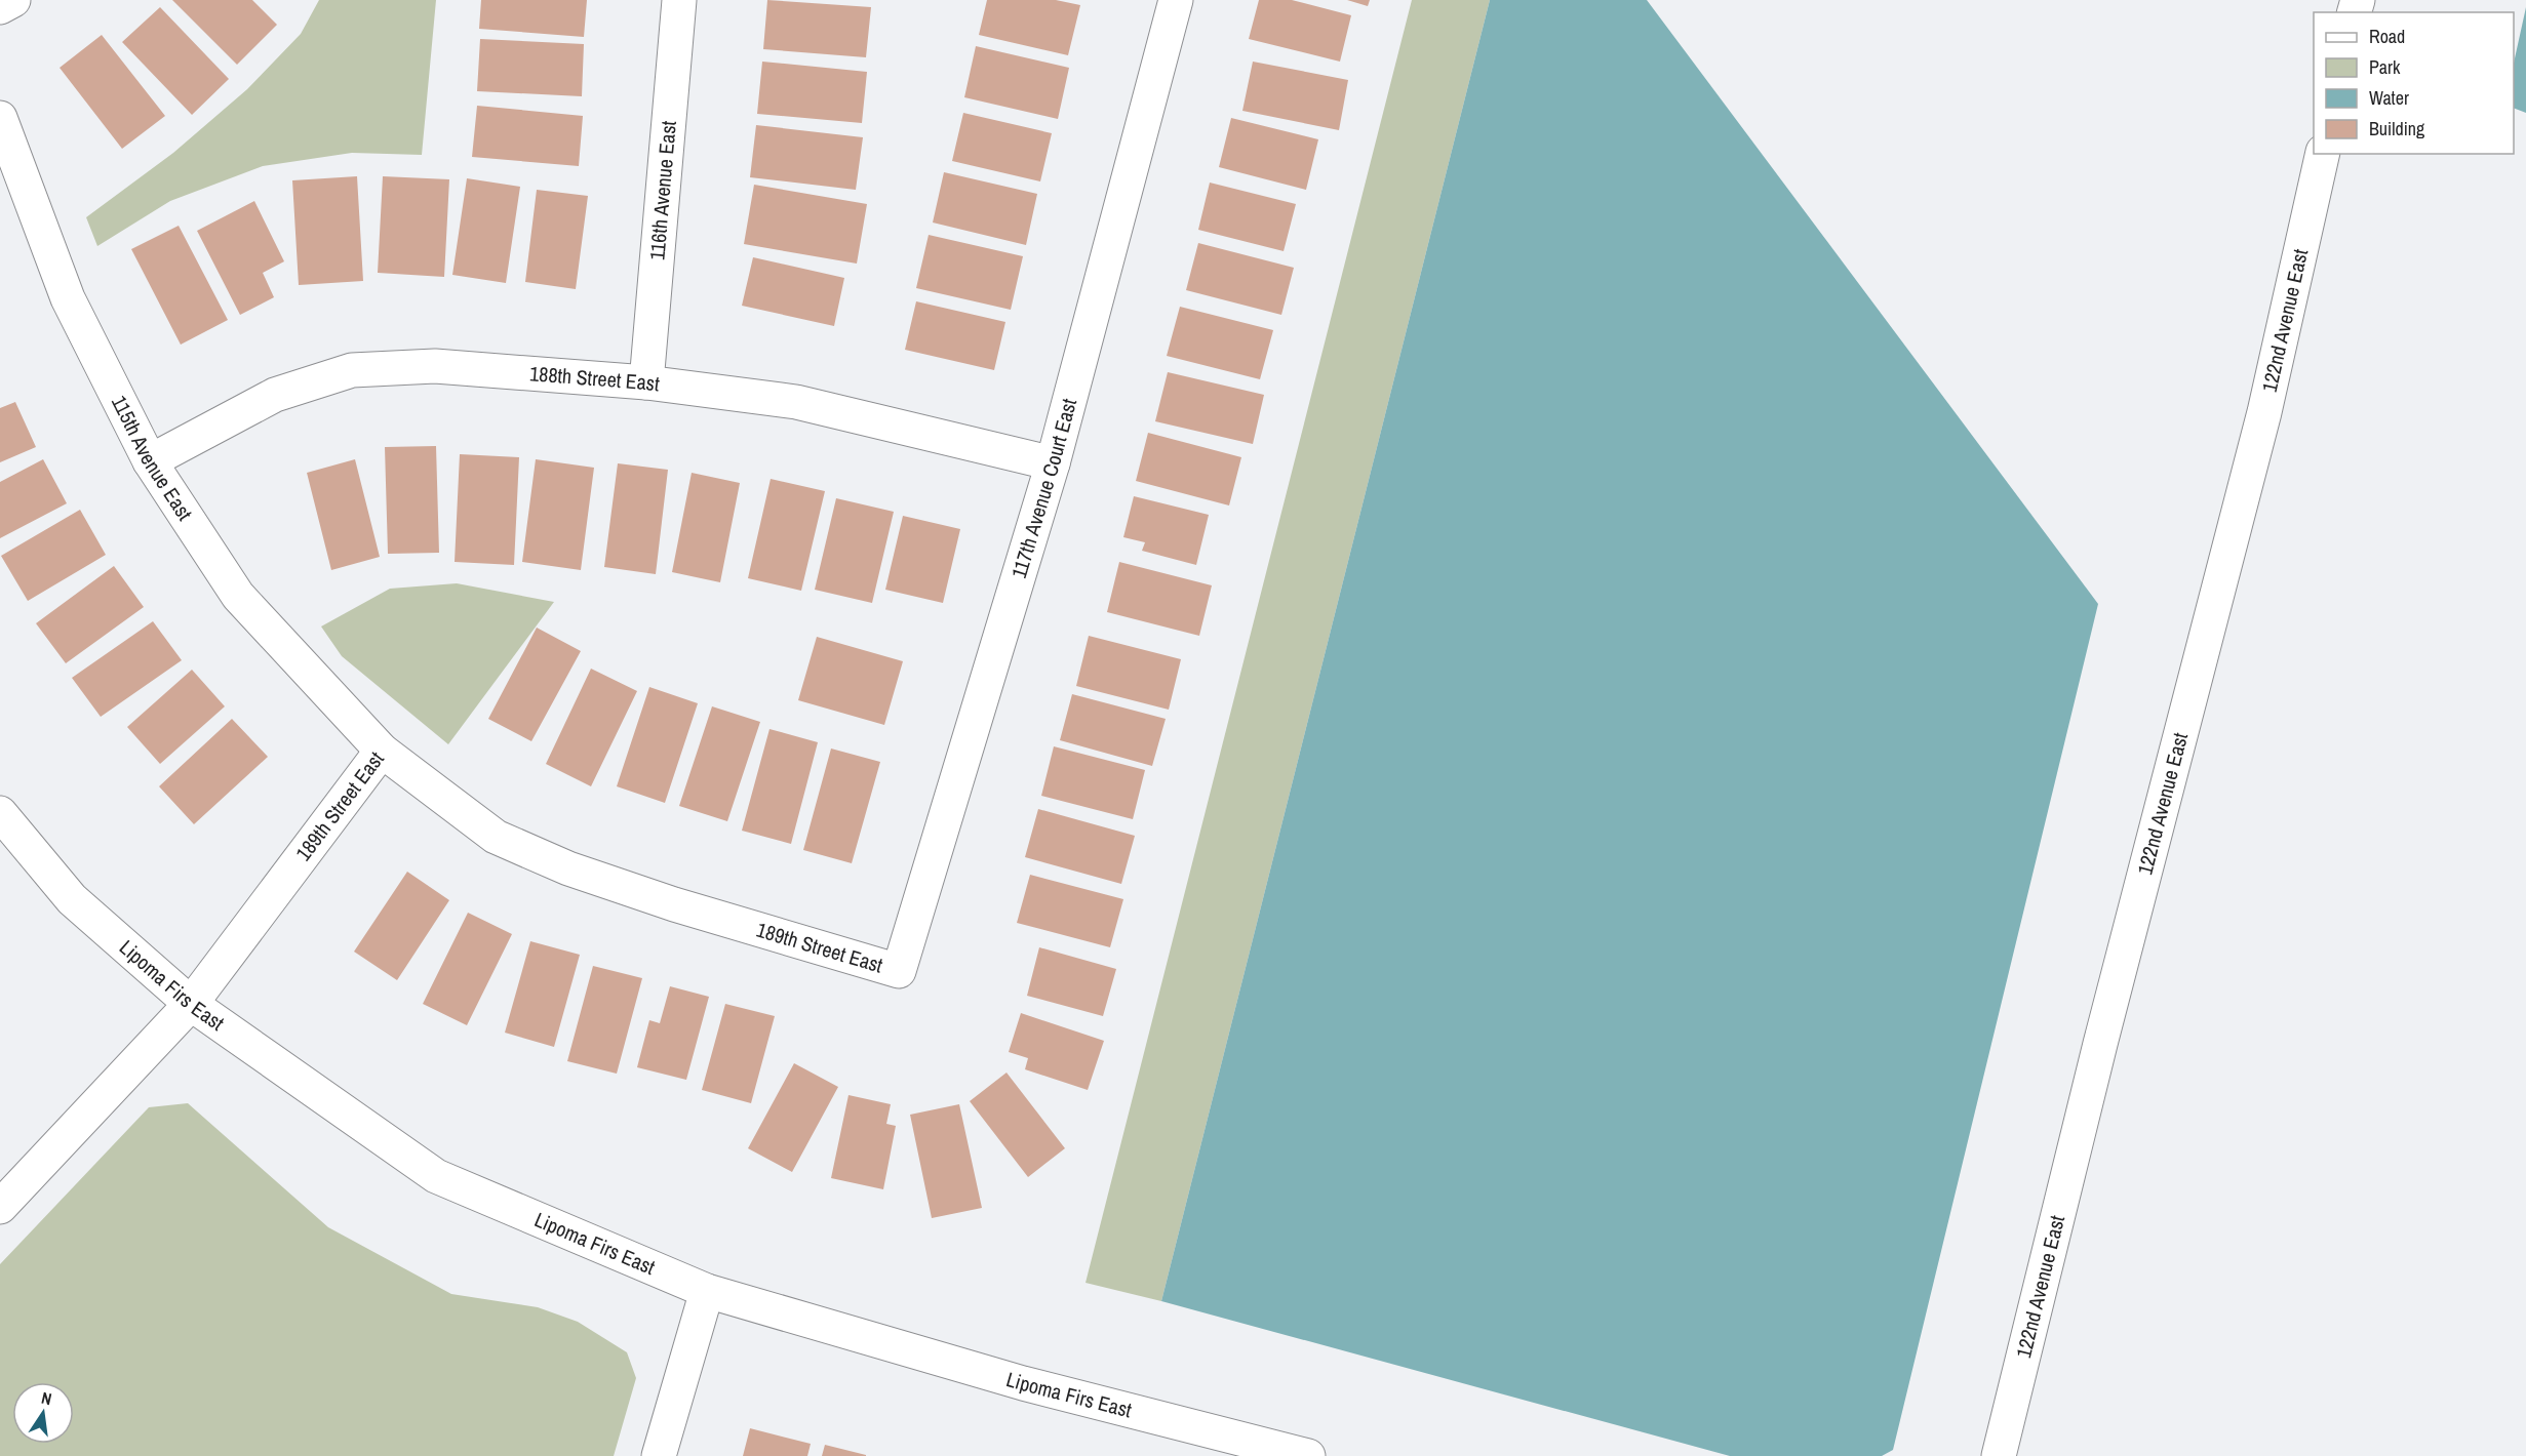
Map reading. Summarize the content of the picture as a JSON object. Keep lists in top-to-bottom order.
{
  "streets": {
    "street": [
      "116th Avenue East",
      "122nd Avenue East",
      "188th Street East",
      "115th Avenue East",
      "117th Avenue Court East",
      "189th Street East",
      "Lipoma Firs East"
    ]
  },
  "crossings": [
    ["116th Avenue East", "188th Street East"],
    ["188th Street East", "115th Avenue East"],
    ["188th Street East", "117th Avenue Court East"],
    ["115th Avenue East", "189th Street East"],
    ["117th Avenue Court East", "189th Street East"],
    ["189th Street East", "Lipoma Firs East"]
  ],
  "legend": [
    "Road",
    "Park",
    "Water",
    "Building"
  ],
  "north": "top"
}
